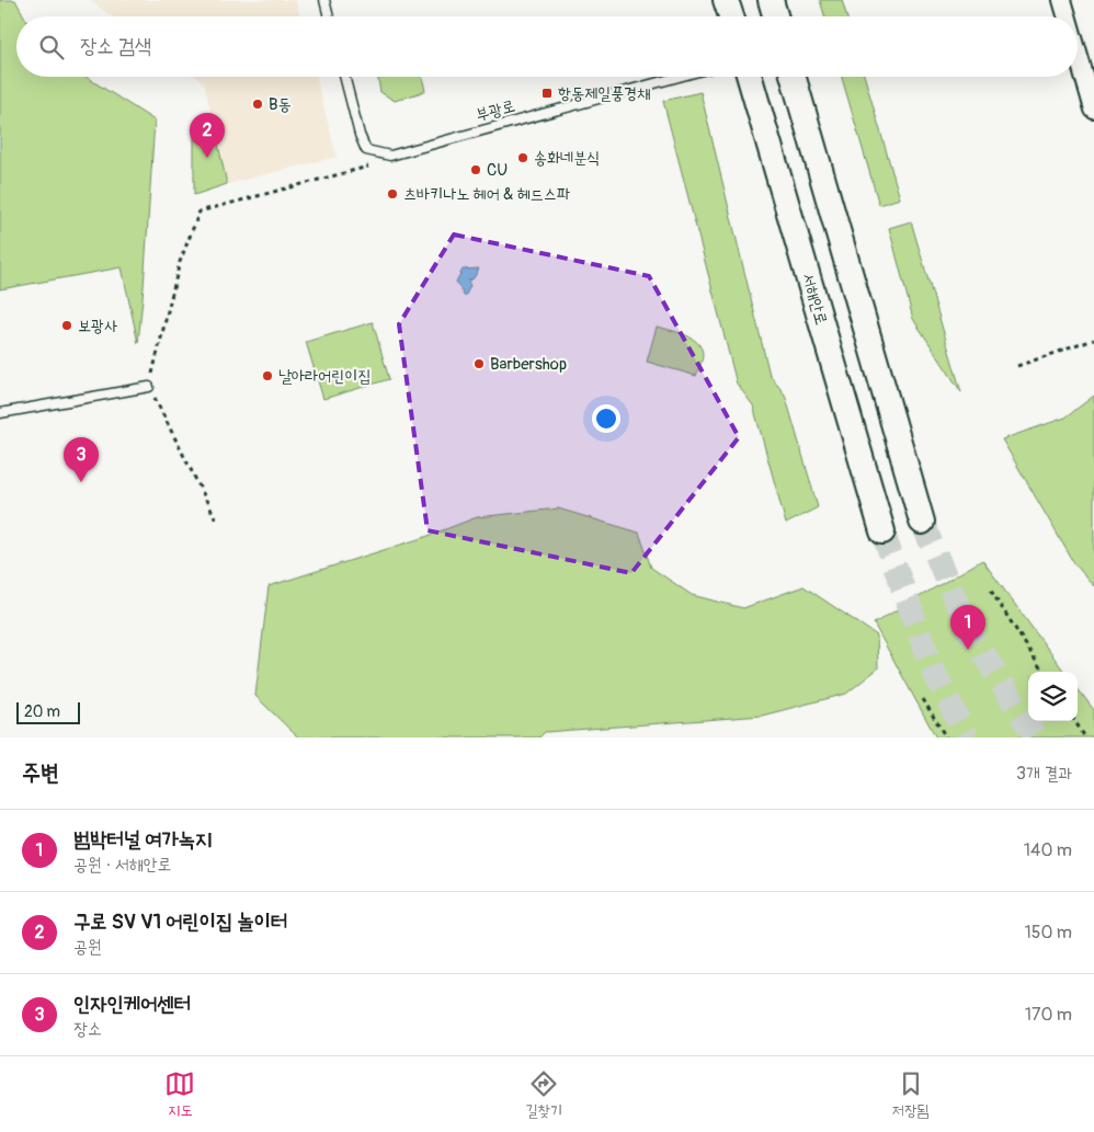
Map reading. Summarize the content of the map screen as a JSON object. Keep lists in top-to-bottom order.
{
  "streets": {
    "main road": ["서해안로"],
    "lane": ["부광로"]
  },
  "places": {
    "transit": ["항동제일풍경채"],
    "other": [
      "B동",
      "송화네분식",
      "CU",
      "츠바키나노 헤어 & 헤드스파",
      "보광사",
      "Barbershop",
      "날아라어린이집"
    ]
  },
  "scale_bar": "20 m",
  "page": {
    "search": "장소 검색",
    "pins": ["2", "3", "1"],
    "scale": "20 m",
    "heading": ["주변", "3개 결과"],
    "list": [
      {
        "mark": "1",
        "name": "범박터널 여가녹지",
        "note": "공원 · 서해안로",
        "value": "140 m"
      },
      {
        "mark": "2",
        "name": "구로 SV V1 어린이집 놀이터",
        "note": "공원",
        "value": "150 m"
      },
      {
        "mark": "3",
        "name": "인자인케어센터",
        "note": "장소",
        "value": "170 m"
      }
    ],
    "nav": ["지도", "길찾기", "저장됨"]
  }
}
